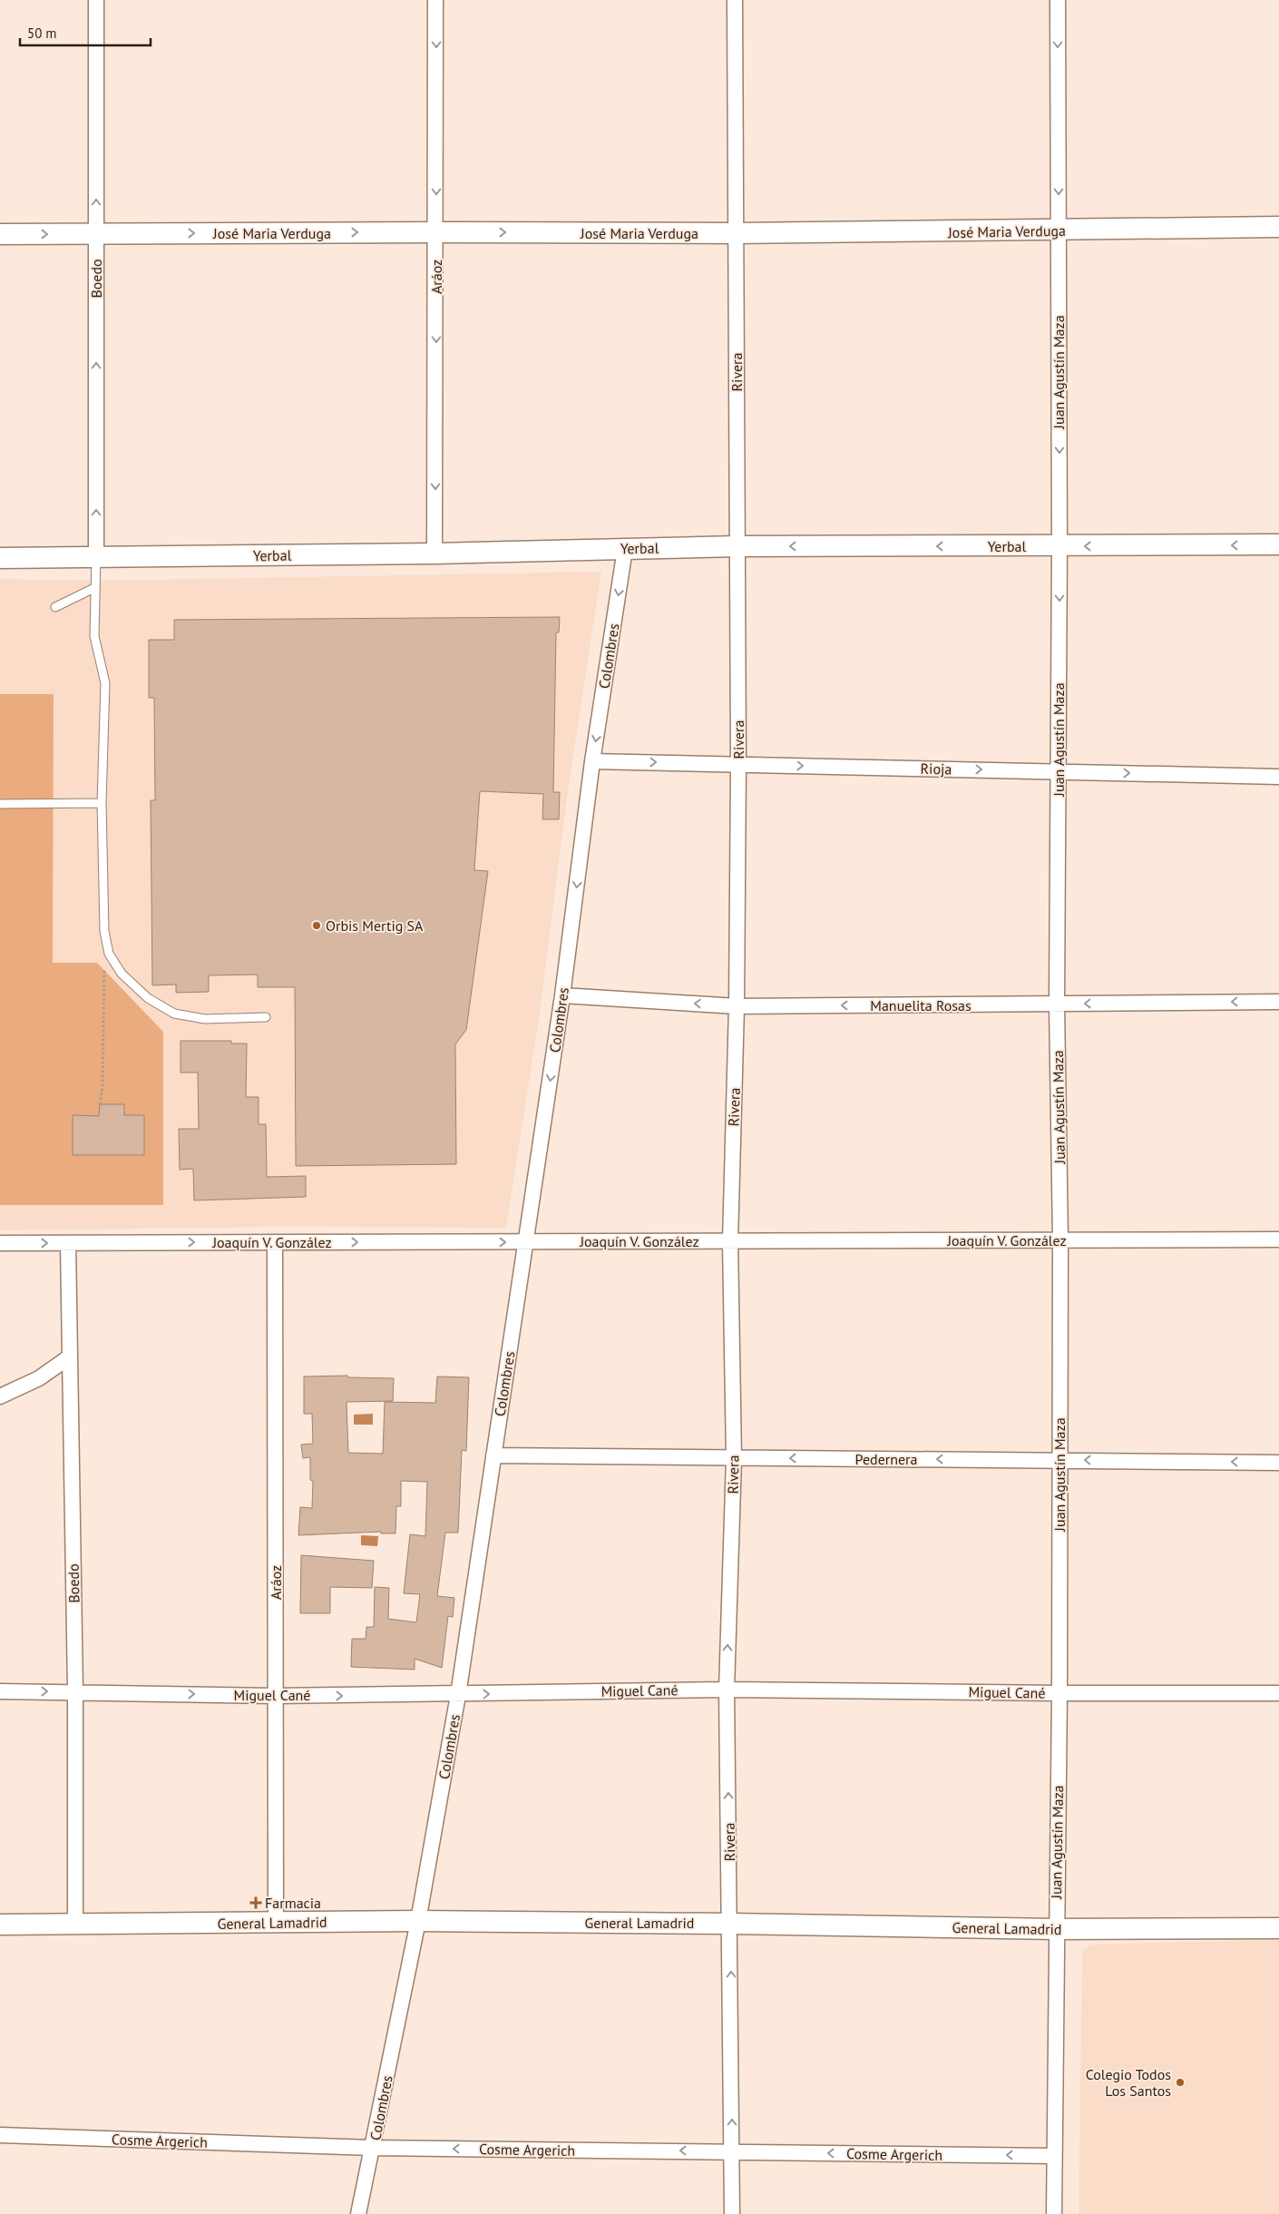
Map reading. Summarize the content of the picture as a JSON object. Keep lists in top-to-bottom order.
{
  "streets": {
    "street": [
      "José Maria Verduga",
      "Aráoz",
      "Boedo",
      "Rivera",
      "Juan Agustín Maza",
      "Yerbal",
      "Colombres",
      "Rioja",
      "Manuelita Rosas",
      "Joaquín V. González",
      "Pedernera",
      "Miguel Cané",
      "General Lamadrid",
      "Cosme Argerich"
    ]
  },
  "crossings": [
    ["José Maria Verduga", "Aráoz"],
    ["José Maria Verduga", "Boedo"],
    ["José Maria Verduga", "Rivera"],
    ["José Maria Verduga", "Juan Agustín Maza"],
    ["Aráoz", "Yerbal"],
    ["Aráoz", "Joaquín V. González"],
    ["Aráoz", "Miguel Cané"],
    ["Aráoz", "General Lamadrid"],
    ["Boedo", "Yerbal"],
    ["Boedo", "Joaquín V. González"],
    ["Boedo", "Miguel Cané"],
    ["Boedo", "General Lamadrid"],
    ["Rivera", "Yerbal"],
    ["Rivera", "Rioja"],
    ["Rivera", "Manuelita Rosas"],
    ["Rivera", "Joaquín V. González"],
    ["Rivera", "Pedernera"],
    ["Rivera", "Miguel Cané"],
    ["Rivera", "General Lamadrid"],
    ["Rivera", "Cosme Argerich"],
    ["Juan Agustín Maza", "Yerbal"],
    ["Juan Agustín Maza", "Rioja"],
    ["Juan Agustín Maza", "Manuelita Rosas"],
    ["Juan Agustín Maza", "Joaquín V. González"],
    ["Juan Agustín Maza", "Pedernera"],
    ["Juan Agustín Maza", "Miguel Cané"],
    ["Juan Agustín Maza", "General Lamadrid"],
    ["Juan Agustín Maza", "Cosme Argerich"],
    ["Yerbal", "Colombres"],
    ["Colombres", "Rioja"],
    ["Colombres", "Manuelita Rosas"],
    ["Colombres", "Joaquín V. González"],
    ["Colombres", "Pedernera"],
    ["Colombres", "Miguel Cané"],
    ["Colombres", "General Lamadrid"],
    ["Colombres", "Cosme Argerich"]
  ],
  "one_way": [
    "José Maria Verduga",
    "Aráoz",
    "Boedo",
    "Yerbal",
    "Colombres",
    "Rioja",
    "Manuelita Rosas",
    "Joaquín V. González",
    "Pedernera",
    "Miguel Cané",
    "Cosme Argerich"
  ],
  "places": {
    "other": ["Orbis Mertig SA", "Colegio Todos Los Santos"],
    "health": ["Farmacia"]
  },
  "scale_bar": "50 m"
}
